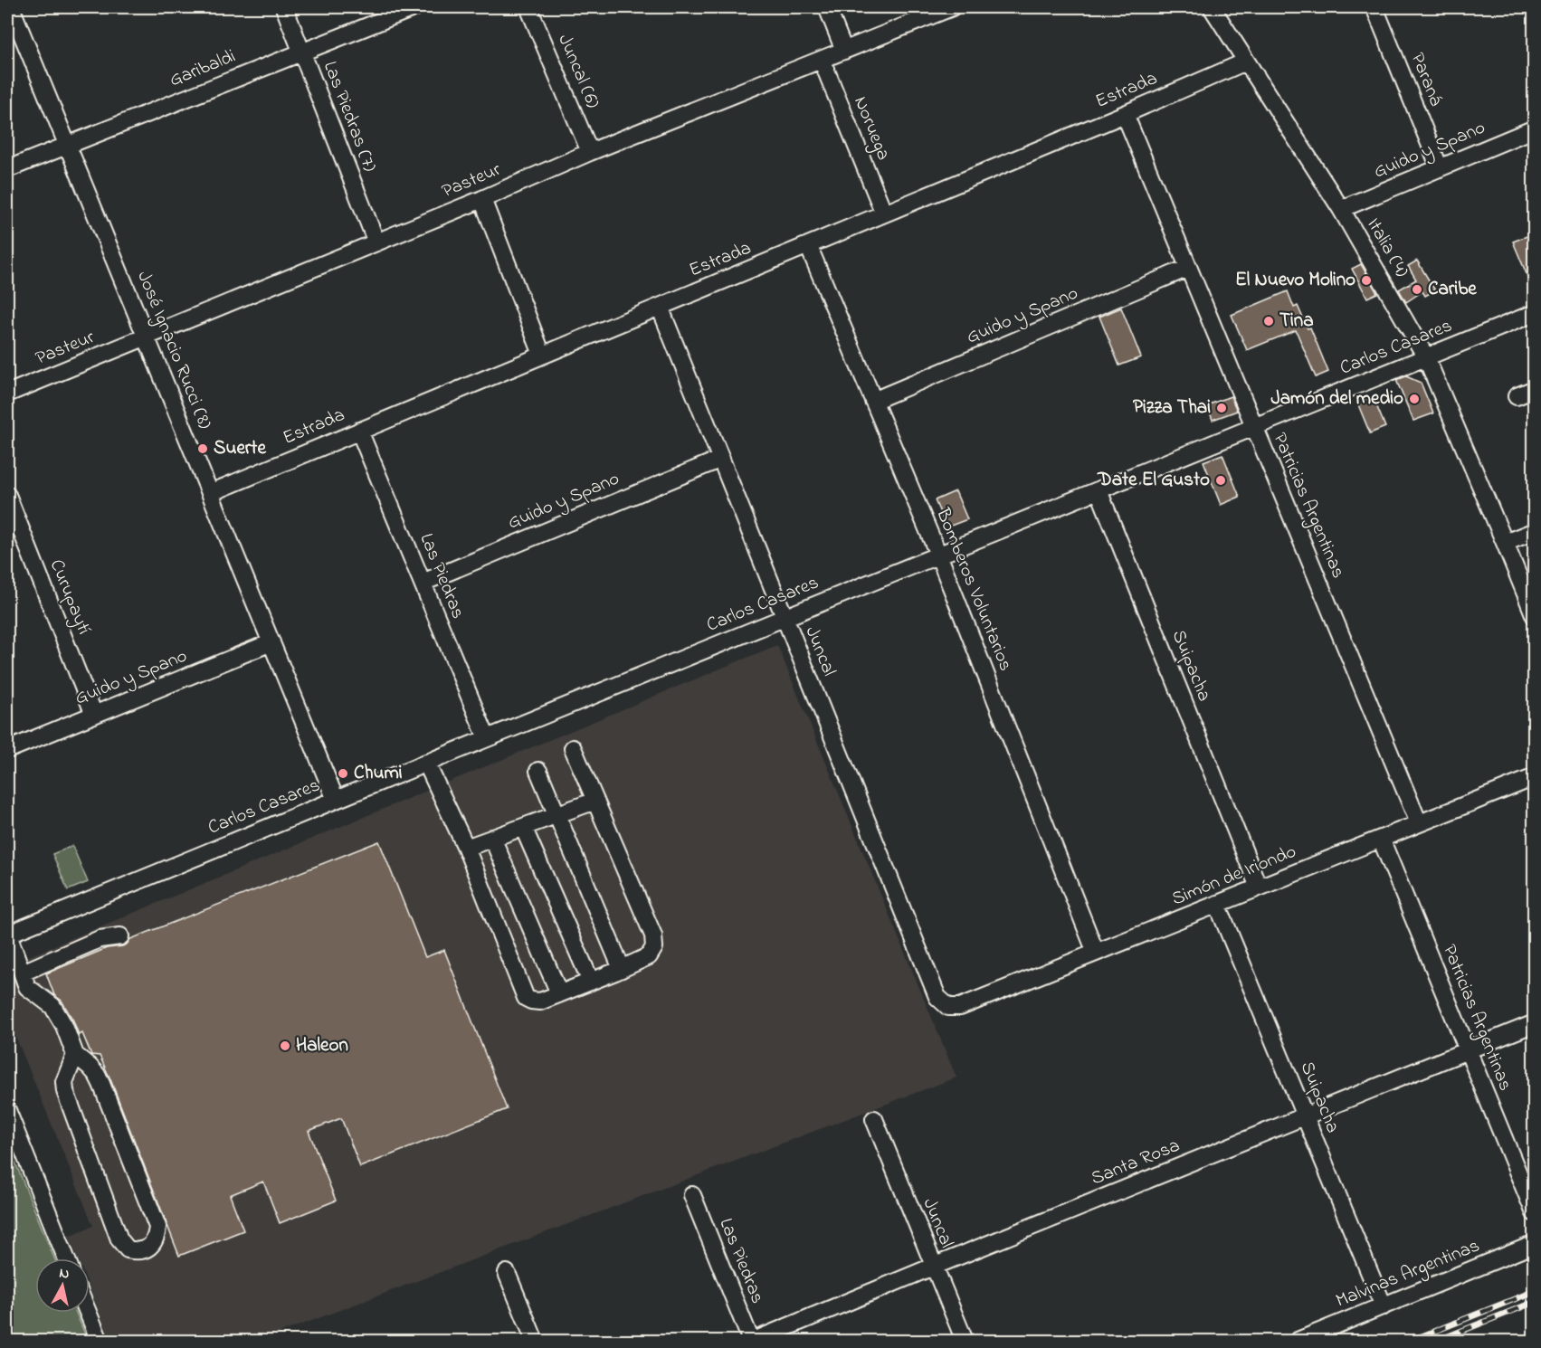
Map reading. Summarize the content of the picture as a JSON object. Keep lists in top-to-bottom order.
{
  "streets": {
    "street": [
      "Garibaldi",
      "Juncal (6)",
      "Paraná",
      "Estrada",
      "Las Piedras (7)",
      "Noruega",
      "Guido y Spano",
      "Pasteur",
      "Italia (4)",
      "Carlos Casares",
      "José Ignacio Rucci (8)",
      "Patricias Argentinas",
      "Las Piedras",
      "Bomberos Voluntarios",
      "Curupaytí",
      "Juncal",
      "Suipacha",
      "Simón de Iriondo",
      "Santa Rosa",
      "Malvinas Argentinas"
    ]
  },
  "crossings": [
    ["Garibaldi", "Las Piedras (7)"],
    ["Garibaldi", "José Ignacio Rucci (8)"],
    ["Juncal (6)", "Pasteur"],
    ["Paraná", "Guido y Spano"],
    ["Estrada", "Noruega"],
    ["Estrada", "Italia (4)"],
    ["Estrada", "José Ignacio Rucci (8)"],
    ["Estrada", "Patricias Argentinas"],
    ["Estrada", "Las Piedras"],
    ["Estrada", "Bomberos Voluntarios"],
    ["Estrada", "Juncal"],
    ["Las Piedras (7)", "Pasteur"],
    ["Noruega", "Pasteur"],
    ["Guido y Spano", "Italia (4)"],
    ["Guido y Spano", "José Ignacio Rucci (8)"],
    ["Guido y Spano", "Patricias Argentinas"],
    ["Guido y Spano", "Las Piedras"],
    ["Guido y Spano", "Bomberos Voluntarios"],
    ["Guido y Spano", "Curupaytí"],
    ["Guido y Spano", "Juncal"],
    ["Pasteur", "José Ignacio Rucci (8)"],
    ["Italia (4)", "Carlos Casares"],
    ["Carlos Casares", "José Ignacio Rucci (8)"],
    ["Carlos Casares", "Patricias Argentinas"],
    ["Carlos Casares", "Las Piedras"],
    ["Carlos Casares", "Bomberos Voluntarios"],
    ["Carlos Casares", "Juncal"],
    ["Carlos Casares", "Suipacha"],
    ["Patricias Argentinas", "Simón de Iriondo"],
    ["Patricias Argentinas", "Santa Rosa"],
    ["Las Piedras", "Santa Rosa"],
    ["Bomberos Voluntarios", "Simón de Iriondo"],
    ["Juncal", "Simón de Iriondo"],
    ["Juncal", "Santa Rosa"],
    ["Suipacha", "Simón de Iriondo"],
    ["Suipacha", "Santa Rosa"],
    ["Suipacha", "Malvinas Argentinas"]
  ],
  "places": [
    "El Nuevo Molino",
    "Caribe",
    "Tina",
    "Jamón del medio",
    "Pizza Thai",
    "Suerte",
    "Date El Gusto",
    "Chumi",
    "Haleon"
  ],
  "north": "top"
}
